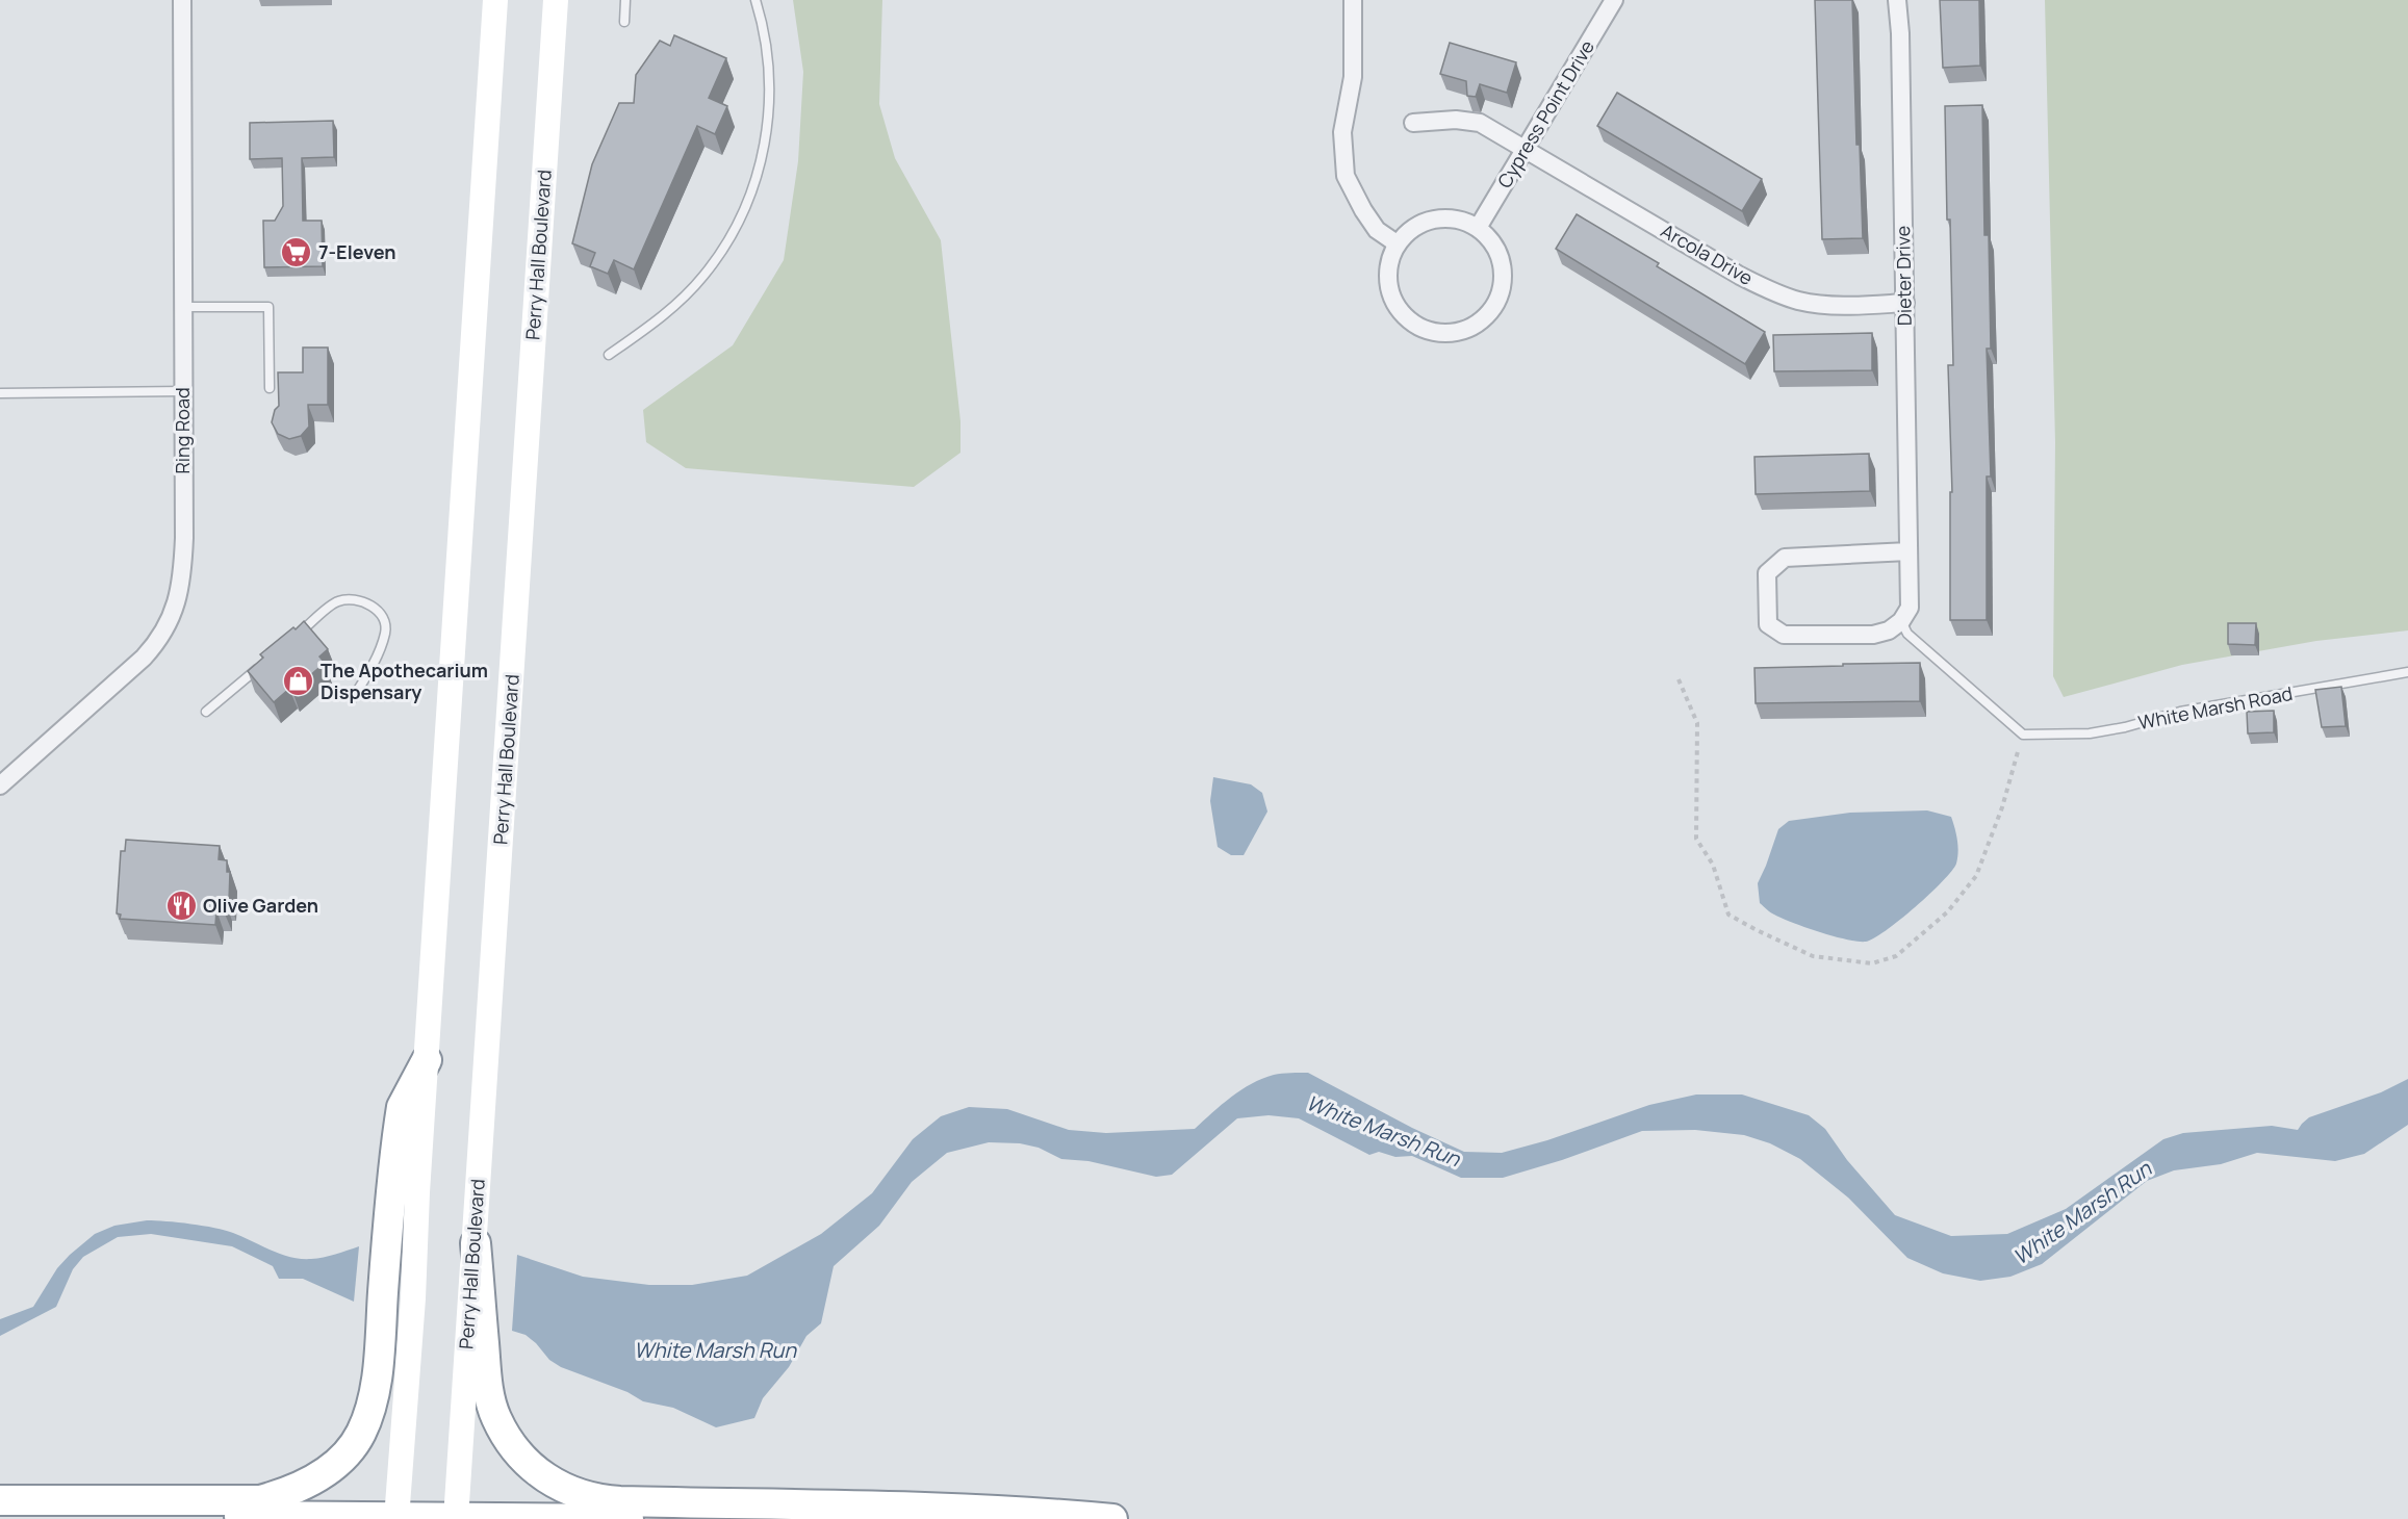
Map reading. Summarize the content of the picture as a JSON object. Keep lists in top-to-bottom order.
{
  "streets": {
    "main road": ["Perry Hall Boulevard"],
    "street": [
      "Cypress Point Drive",
      "Arcola Drive",
      "Dieter Drive",
      "Ring Road"
    ],
    "lane": ["White Marsh Road"]
  },
  "crossings": [
    ["Cypress Point Drive", "Arcola Drive"],
    ["Arcola Drive", "Dieter Drive"]
  ],
  "water": ["White Marsh Run"],
  "places": {
    "supermarket": ["7-Eleven"],
    "shop": ["The Apothecarium Dispensary"],
    "restaurant": ["Olive Garden"]
  }
}
